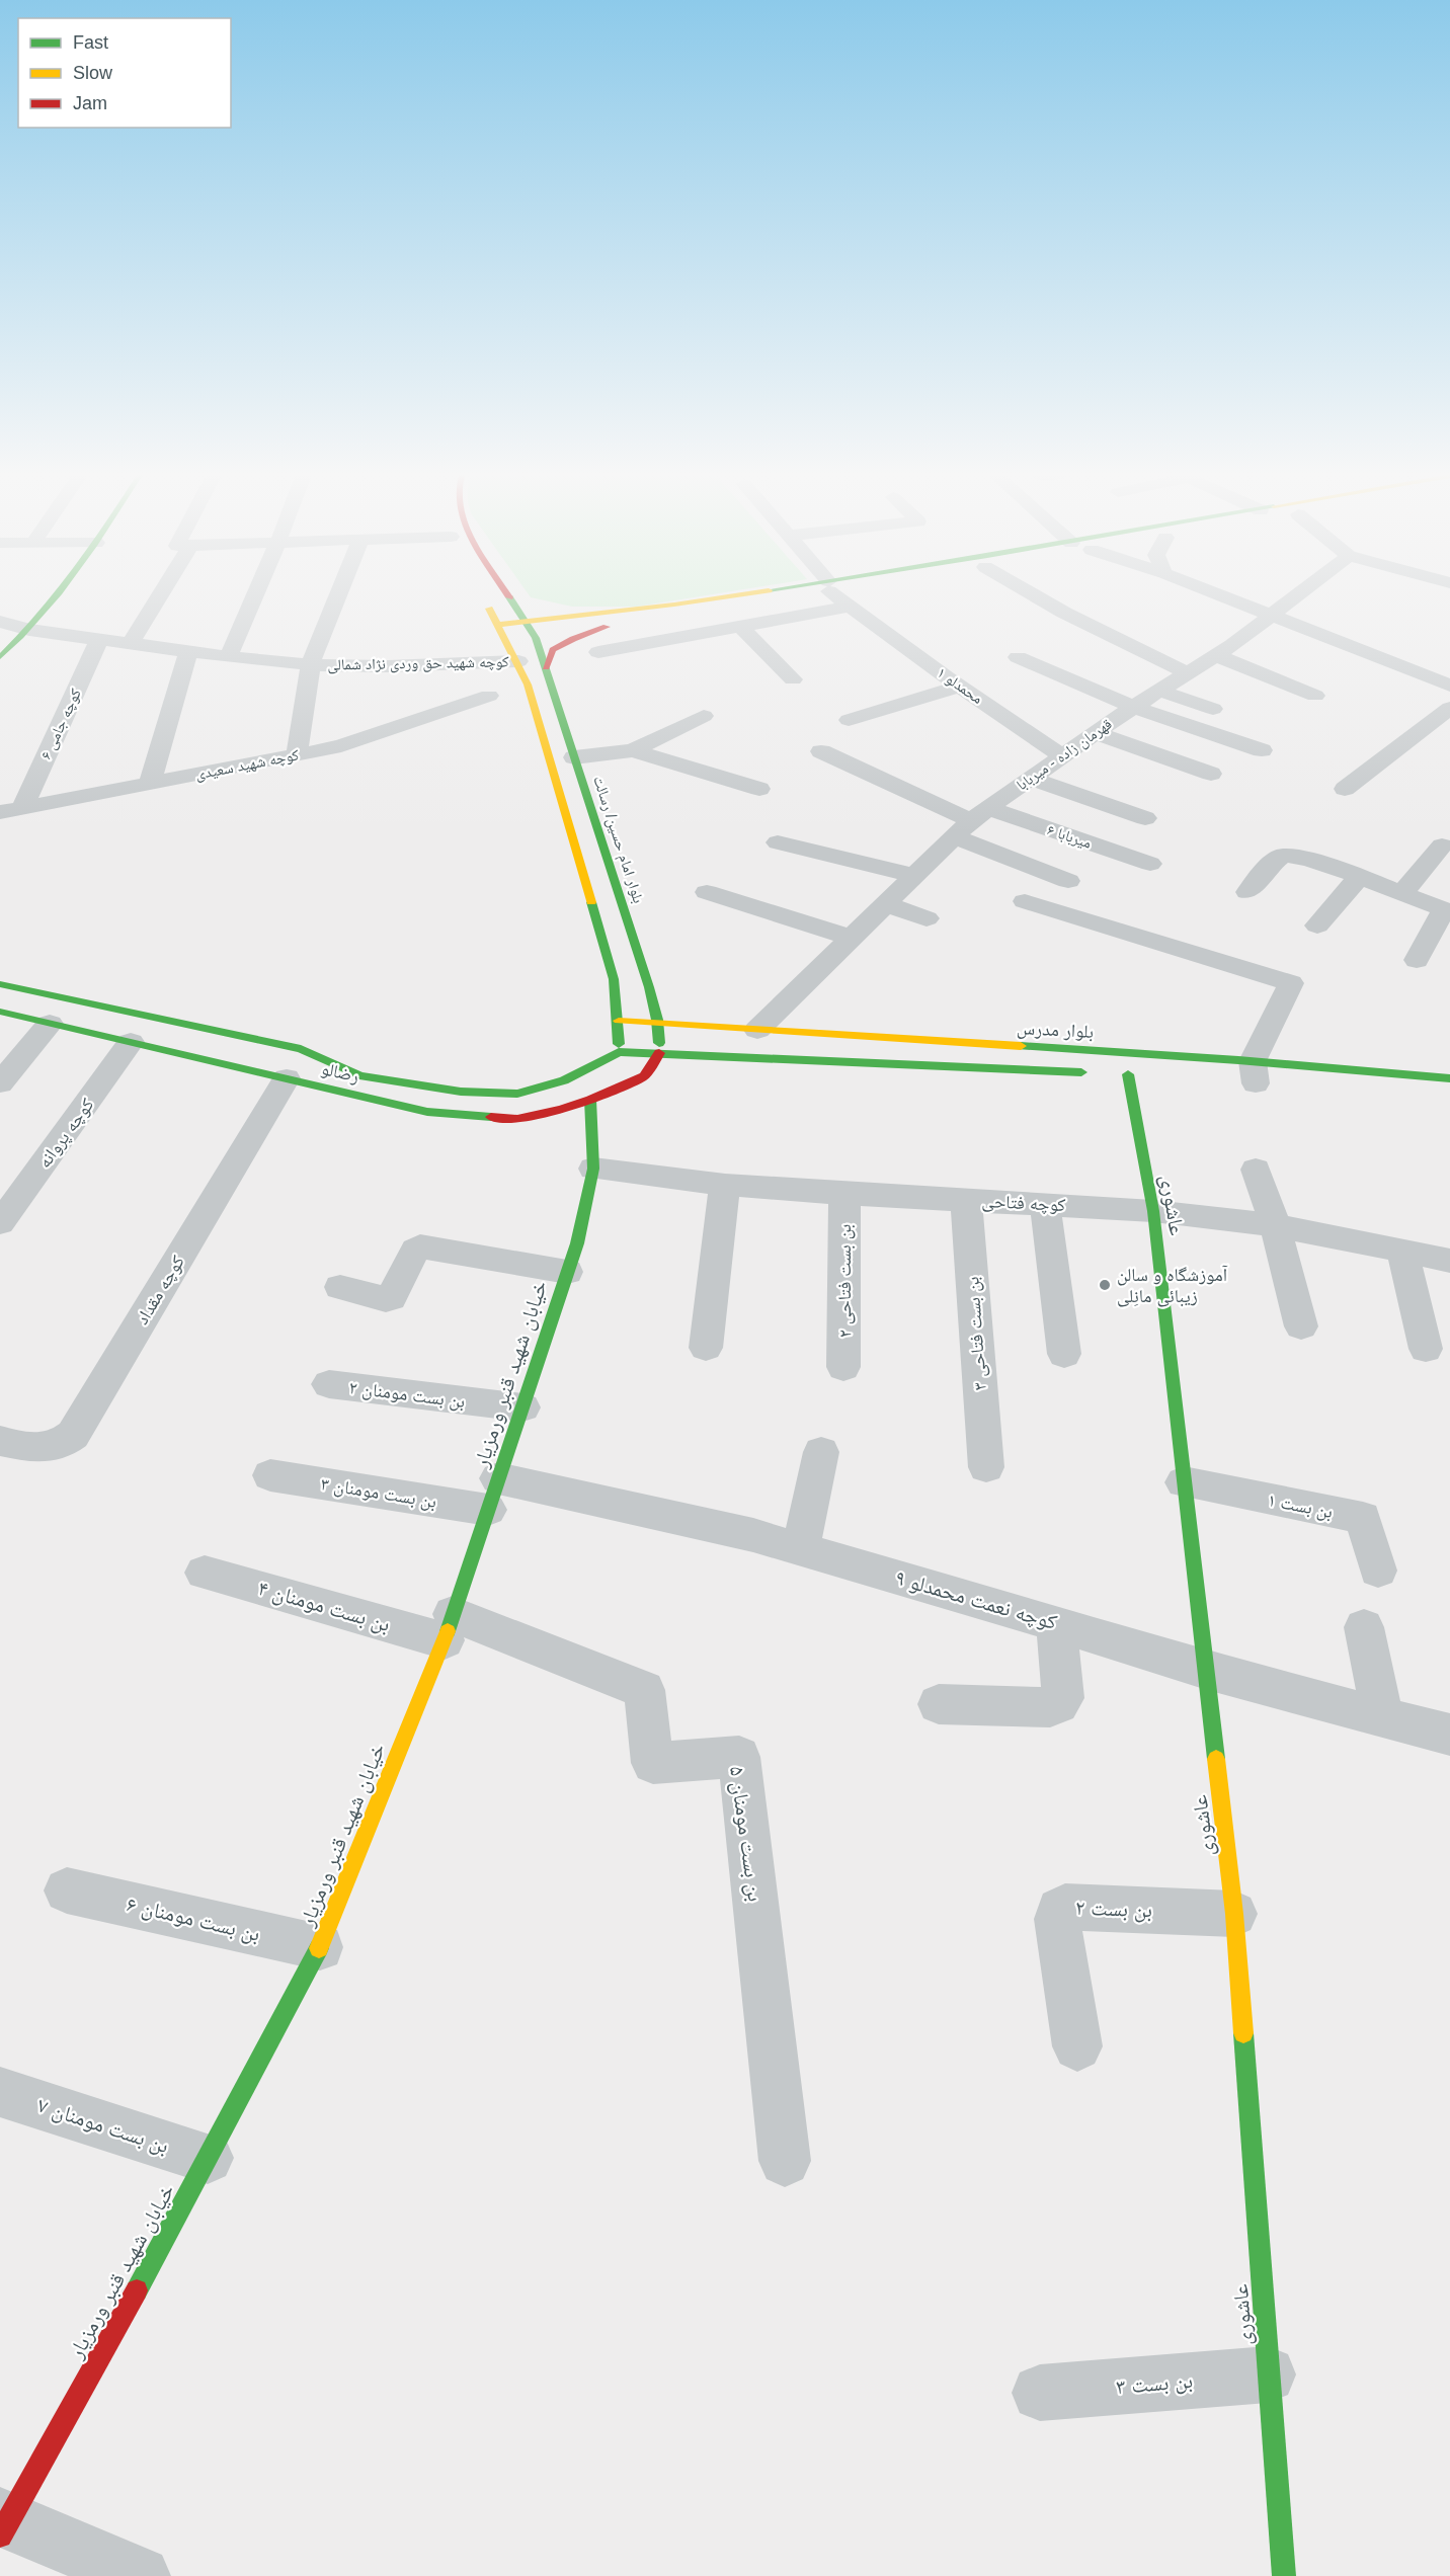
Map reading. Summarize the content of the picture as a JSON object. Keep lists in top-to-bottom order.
{
  "streets": {
    "main road": [
      "بلوار امام حسین/ رسالت",
      "بلوار مدرس",
      "رضالو",
      "عاشوری",
      "خیابان شهید قنبر ورمزیار"
    ],
    "street": [
      "کوچه شهید حق وردی نژاد شمالی",
      "محمدلو ۱",
      "کوچه جامی ۶",
      "قهرمان زاده - میربابا",
      "کوچه شهید سعیدی",
      "میربابا ۶",
      "کوچه پروانه",
      "کوچه فتاحی",
      "بن بست فتاحی ۲",
      "کوچه مقداد",
      "بن بست فتاحی ۳",
      "۲ بن بست مومنان",
      "۳ بن بست مومنان",
      "۱ بن بست",
      "کوچه نعمت محمدلو ۹",
      "۴ بن بست مومنان",
      "۵ بن بست مومنان",
      "۲ بن بست",
      "۶ بن بست مومنان",
      "۷ بن بست مومنان",
      "۳ بن بست"
    ]
  },
  "crossings": [
    ["کوچه شهید حق وردی نژاد شمالی", "کوچه جامی ۶"],
    ["محمدلو ۱", "قهرمان زاده - میربابا"],
    ["کوچه جامی ۶", "کوچه شهید سعیدی"],
    ["قهرمان زاده - میربابا", "میربابا ۶"],
    ["قهرمان زاده - میربابا", "بلوار مدرس"],
    ["بلوار امام حسین/ رسالت", "بلوار مدرس"],
    ["بلوار امام حسین/ رسالت", "رضالو"],
    ["رضالو", "کوچه پروانه"],
    ["رضالو", "کوچه مقداد"],
    ["رضالو", "خیابان شهید قنبر ورمزیار"],
    ["کوچه فتاحی", "عاشوری"],
    ["کوچه فتاحی", "بن بست فتاحی ۲"],
    ["کوچه فتاحی", "بن بست فتاحی ۳"],
    ["کوچه فتاحی", "خیابان شهید قنبر ورمزیار"],
    ["عاشوری", "۱ بن بست"],
    ["عاشوری", "کوچه نعمت محمدلو ۹"],
    ["عاشوری", "۲ بن بست"],
    ["عاشوری", "۳ بن بست"],
    ["خیابان شهید قنبر ورمزیار", "۲ بن بست مومنان"],
    ["خیابان شهید قنبر ورمزیار", "۳ بن بست مومنان"],
    ["خیابان شهید قنبر ورمزیار", "کوچه نعمت محمدلو ۹"],
    ["خیابان شهید قنبر ورمزیار", "۴ بن بست مومنان"],
    ["خیابان شهید قنبر ورمزیار", "۵ بن بست مومنان"],
    ["خیابان شهید قنبر ورمزیار", "۶ بن بست مومنان"],
    ["خیابان شهید قنبر ورمزیار", "۷ بن بست مومنان"],
    ["۳ بن بست مومنان", "کوچه نعمت محمدلو ۹"],
    ["۴ بن بست مومنان", "۵ بن بست مومنان"]
  ],
  "places": ["آموزشگاه و سالن زیبائی مانِلی"],
  "legend": ["Fast", "Slow", "Jam"]
}
